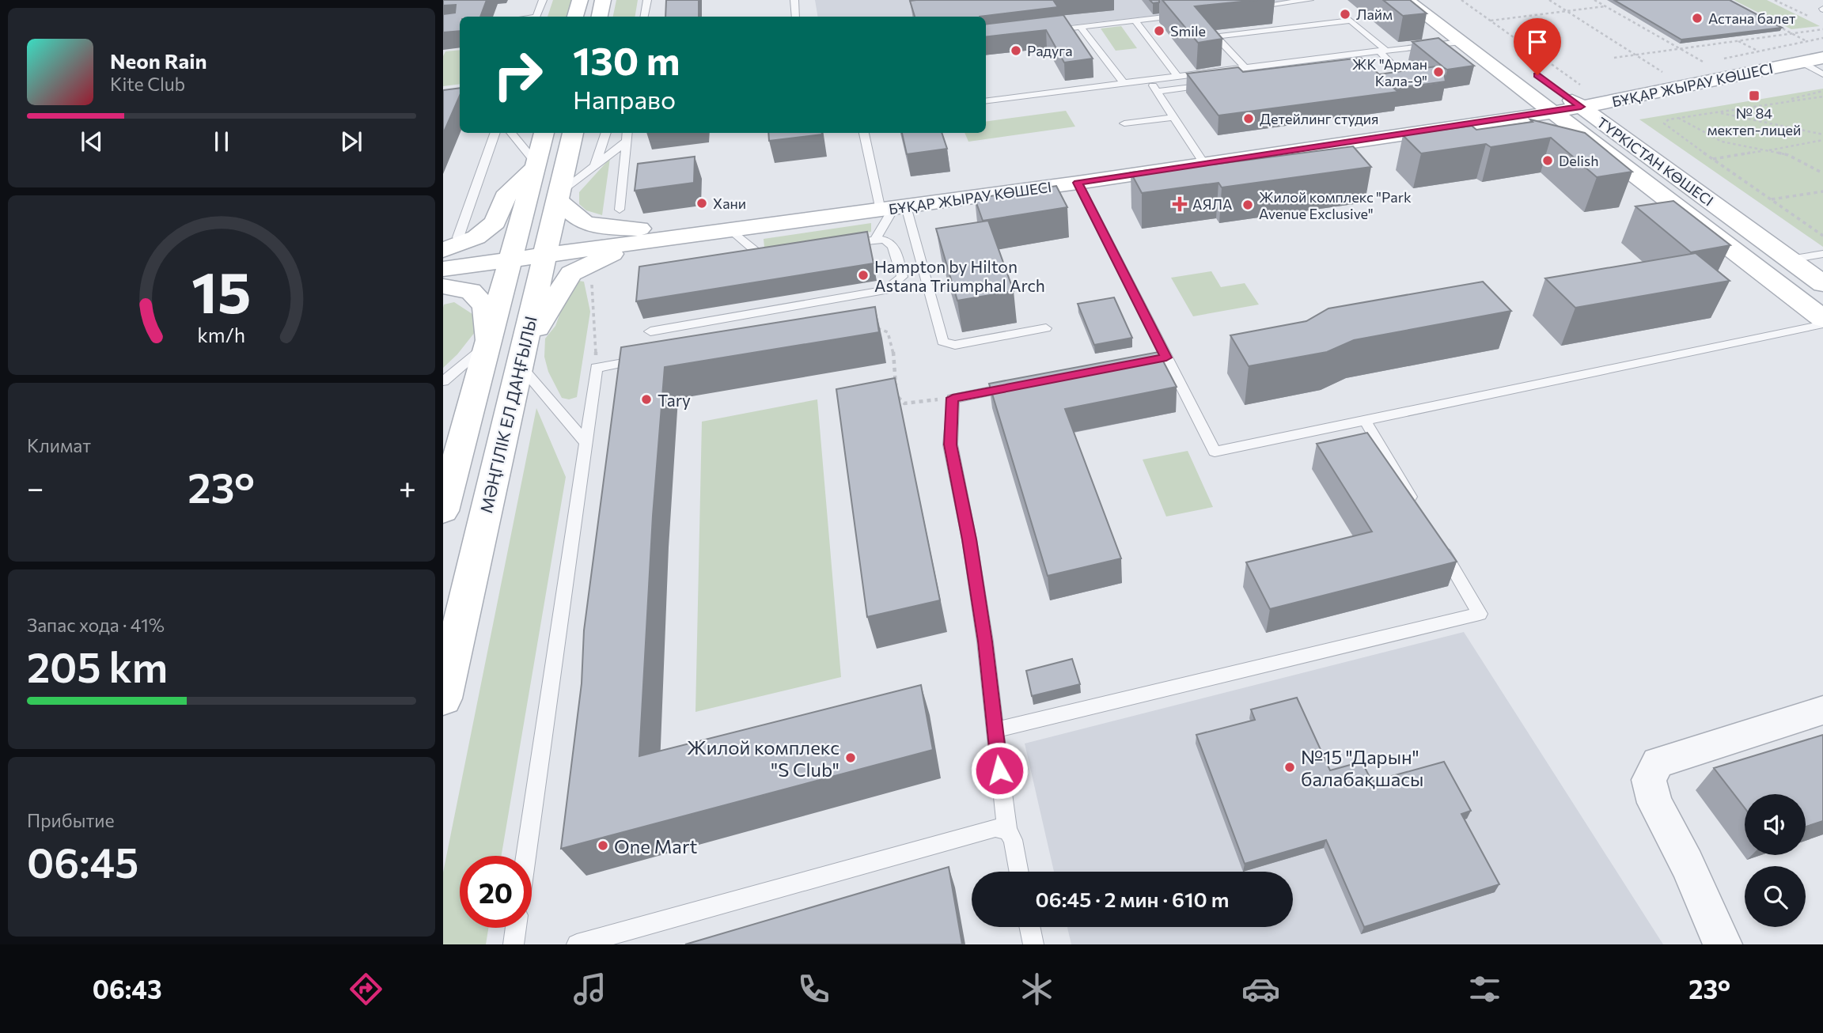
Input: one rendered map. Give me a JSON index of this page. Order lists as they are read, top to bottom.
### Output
{
  "streets": {
    "main road": ["БҰҚАР ЖЫРАУ КӨШЕСІ", "ТҮРКІСТАН КӨШЕСІ", "МӘҢГІЛІК ЕЛ ДАҢҒЫЛЫ"]
  },
  "crossings": [
    ["БҰҚАР ЖЫРАУ КӨШЕСІ", "ТҮРКІСТАН КӨШЕСІ"],
    ["БҰҚАР ЖЫРАУ КӨШЕСІ", "МӘҢГІЛІК ЕЛ ДАҢҒЫЛЫ"]
  ],
  "places": {
    "other": [
      "Лайм",
      "Астана балет",
      "Smile",
      "Радуга",
      "ЖК \"Арман Кала-9\"",
      "Детейлинг студия",
      "Delish",
      "Хани",
      "Жилой комплекс \"Park Avenue Exclusive\"",
      "Hampton by Hilton Astana Triumphal Arch",
      "Tary",
      "Жилой комплекс \"S Club\"",
      "№15 \"Дарын\" балабақшасы",
      "One Mart"
    ],
    "transit": ["№ 84 мектеп-лицей"],
    "health": ["АЯЛА"]
  },
  "page": {
    "turn": ["130 m", "Направо"],
    "song": ["Neon Rain", "Kite Club"],
    "tile": [
      "Климат",
      ["Запас хода · 41%", "205 km"],
      ["Прибытие", "06:45"]
    ],
    "heat": ["−", "23°", "+"],
    "limit": "20",
    "trip": "06:45 · 2 мин · 610 m",
    "tabs": ["06:43", "23°"],
    "gauge": ["15", "km/h"]
  }
}
